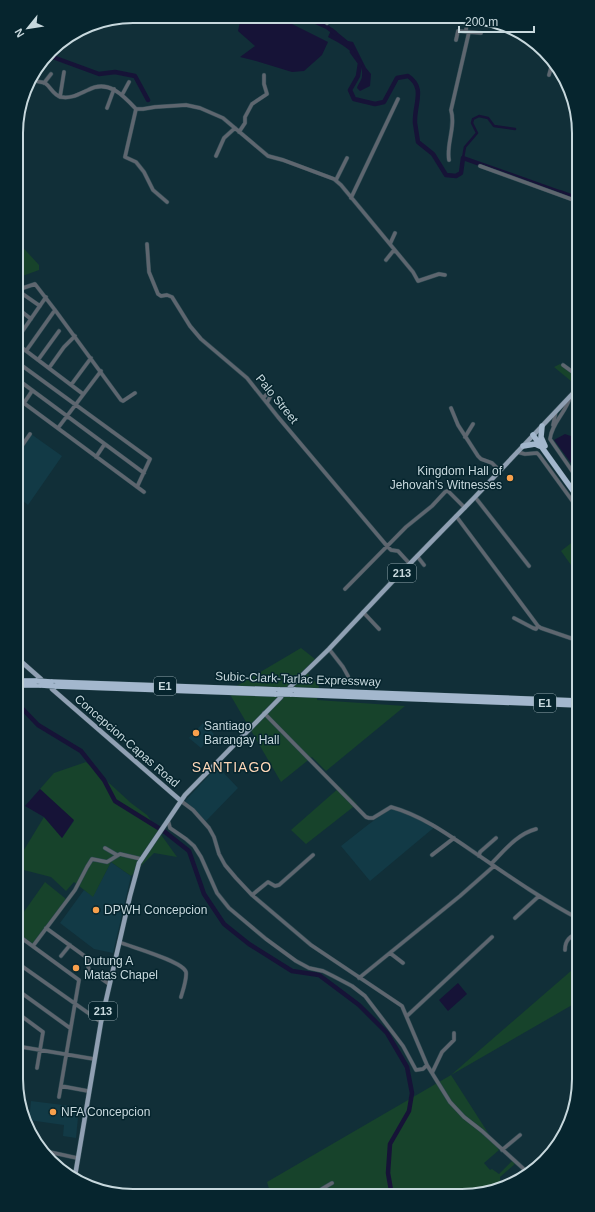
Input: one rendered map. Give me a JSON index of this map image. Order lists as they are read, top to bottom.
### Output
{
  "streets": {
    "highway": ["Subic-Clark-Tarlac Expressway", "E1"],
    "main road": ["213", "Concepcion-Capas Road"],
    "street": ["Palo Street"]
  },
  "crossings": [
    ["Palo Street", "213"],
    ["213", "Subic-Clark-Tarlac Expressway"],
    ["213", "Concepcion-Capas Road"],
    ["Subic-Clark-Tarlac Expressway", "Concepcion-Capas Road"]
  ],
  "districts": ["SANTIAGO"],
  "places": [
    "Kingdom Hall of Jehovah's Witnesses",
    "Santiago Barangay Hall",
    "DPWH Concepcion",
    "Dutung A Matas Chapel",
    "NFA Concepcion"
  ],
  "scale_bar": "200 m",
  "north": "bottom left"
}
